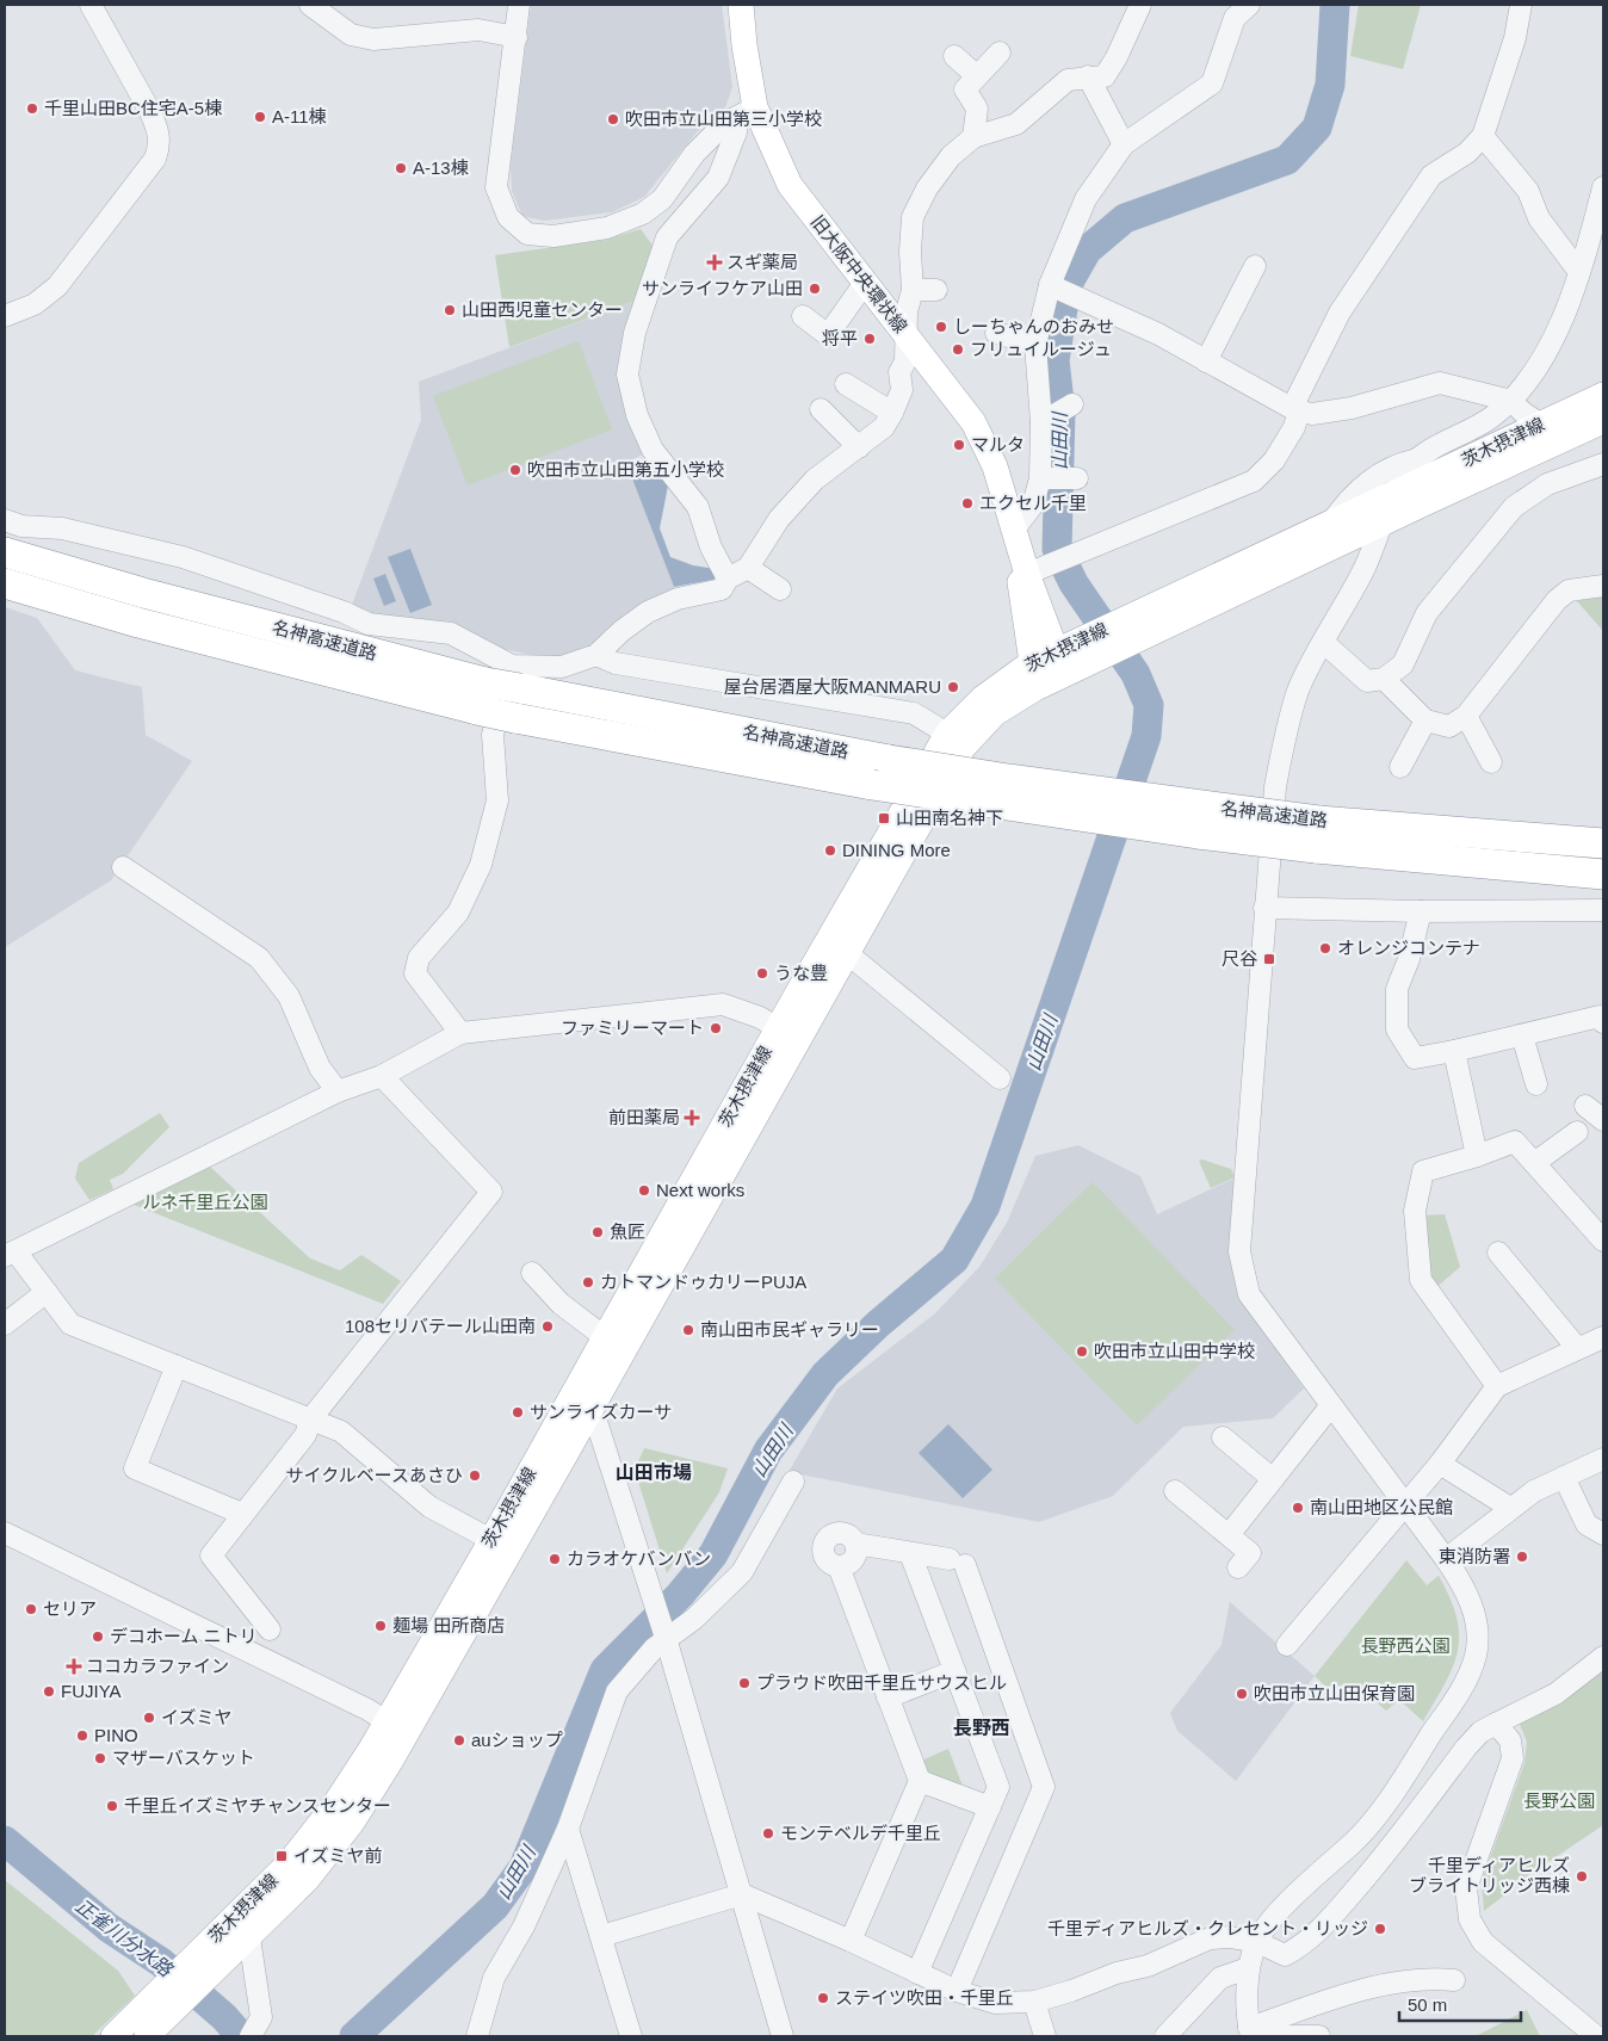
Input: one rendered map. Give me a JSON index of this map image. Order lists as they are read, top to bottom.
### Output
{
  "streets": {
    "highway": ["名神高速道路"],
    "main road": ["旧大阪中央環状線", "茨木摂津線"]
  },
  "crossings": [
    ["旧大阪中央環状線", "茨木摂津線"]
  ],
  "districts": ["山田市場", "長野西"],
  "water": ["山田川", "正雀川分水路"],
  "parks": ["ルネ千里丘公園", "長野西公園", "長野公園"],
  "places": {
    "other": [
      "千里山田BC住宅A-5棟",
      "A-11棟",
      "吹田市立山田第三小学校",
      "A-13棟",
      "サンライフケア山田",
      "山田西児童センター",
      "しーちゃんのおみせ",
      "将平",
      "フリュイルージュ",
      "マルタ",
      "吹田市立山田第五小学校",
      "エクセル千里",
      "屋台居酒屋大阪MANMARU",
      "DINING More",
      "オレンジコンテナ",
      "うな豊",
      "ファミリーマート",
      "Next works",
      "魚匠",
      "カトマンドゥカリーPUJA",
      "108セリバテール山田南",
      "南山田市民ギャラリー",
      "吹田市立山田中学校",
      "サンライズカーサ",
      "サイクルベースあさひ",
      "南山田地区公民館",
      "東消防署",
      "カラオケバンバン",
      "セリア",
      "麺場 田所商店",
      "デコホーム ニトリ",
      "プラウド吹田千里丘サウスヒル",
      "FUJIYA",
      "吹田市立山田保育園",
      "イズミヤ",
      "PINO",
      "auショップ",
      "マザーバスケット",
      "千里丘イズミヤチャンスセンター",
      "モンテベルデ千里丘",
      "千里ディアヒルズ ブライトリッジ西棟",
      "千里ディアヒルズ・クレセント・リッジ",
      "ステイツ吹田・千里丘"
    ],
    "health": ["スギ薬局", "前田薬局", "ココカラファイン"],
    "transit": ["山田南名神下", "尺谷", "イズミヤ前"]
  },
  "scale_bar": "50 m"
}
